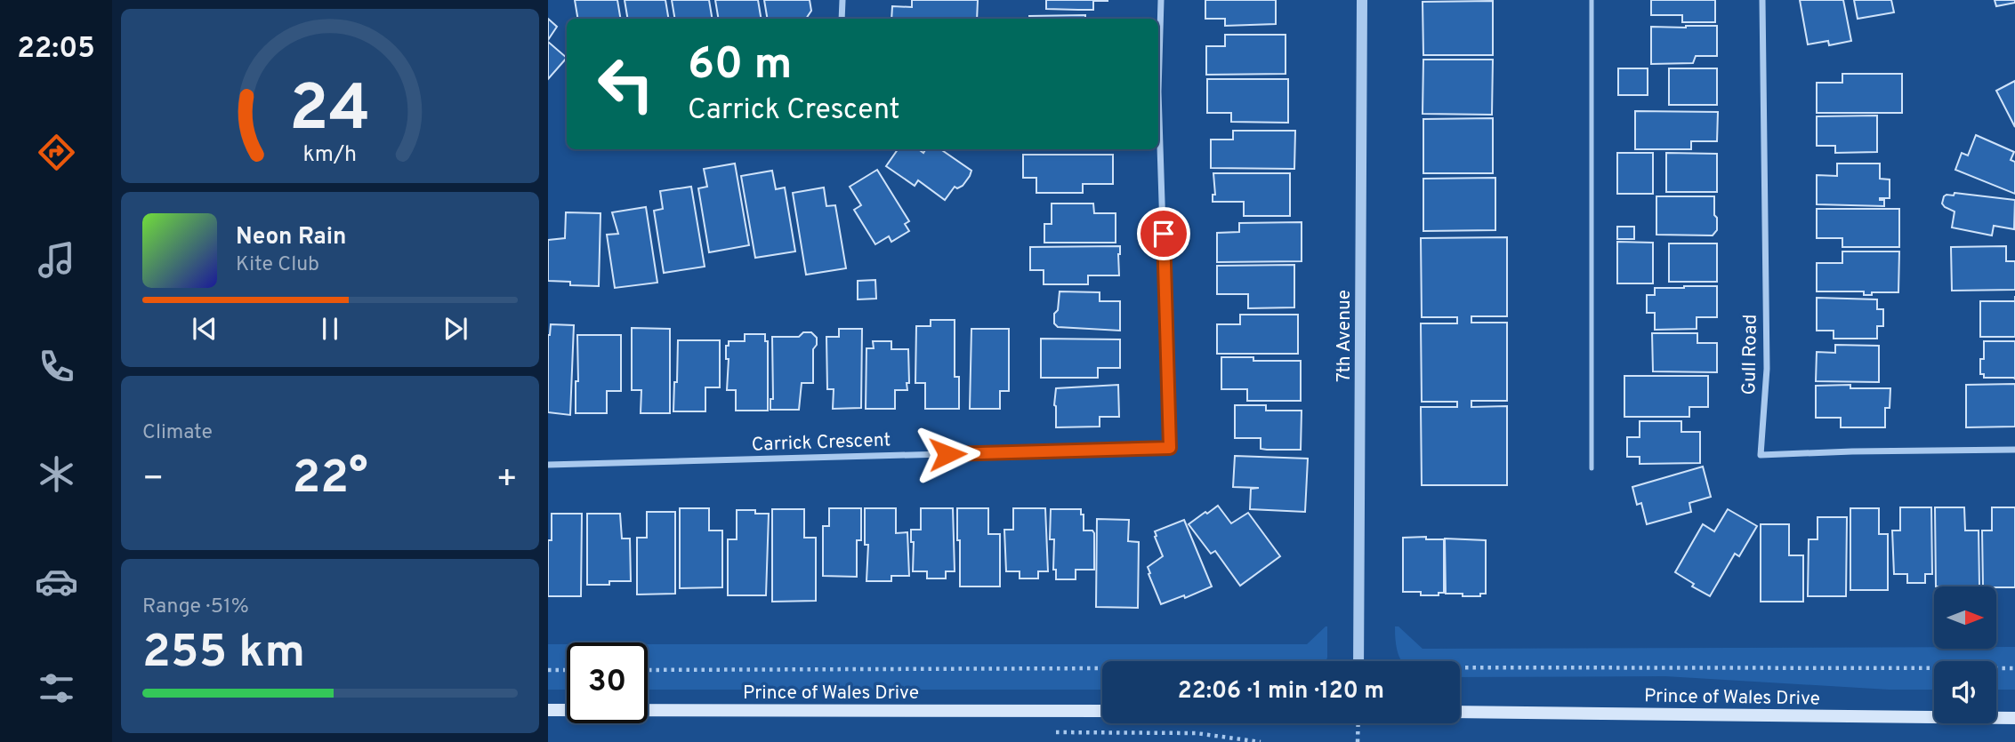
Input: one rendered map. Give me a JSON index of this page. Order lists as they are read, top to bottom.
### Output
{
  "streets": {
    "main road": ["Prince of Wales Drive"],
    "street": ["7th Avenue", "Gull Road", "Carrick Crescent"]
  },
  "north": "right",
  "page": {
    "tabs": "22:05",
    "turn": ["60 m", "Carrick Crescent"],
    "song": ["Neon Rain", "Kite Club"],
    "tile": [
      "Climate",
      ["Range · 51%", "255 km"]
    ],
    "heat": ["−", "22°", "+"],
    "limit": "30",
    "trip": "22:06 · 1 min · 120 m",
    "gauge": ["24", "km/h"]
  }
}
